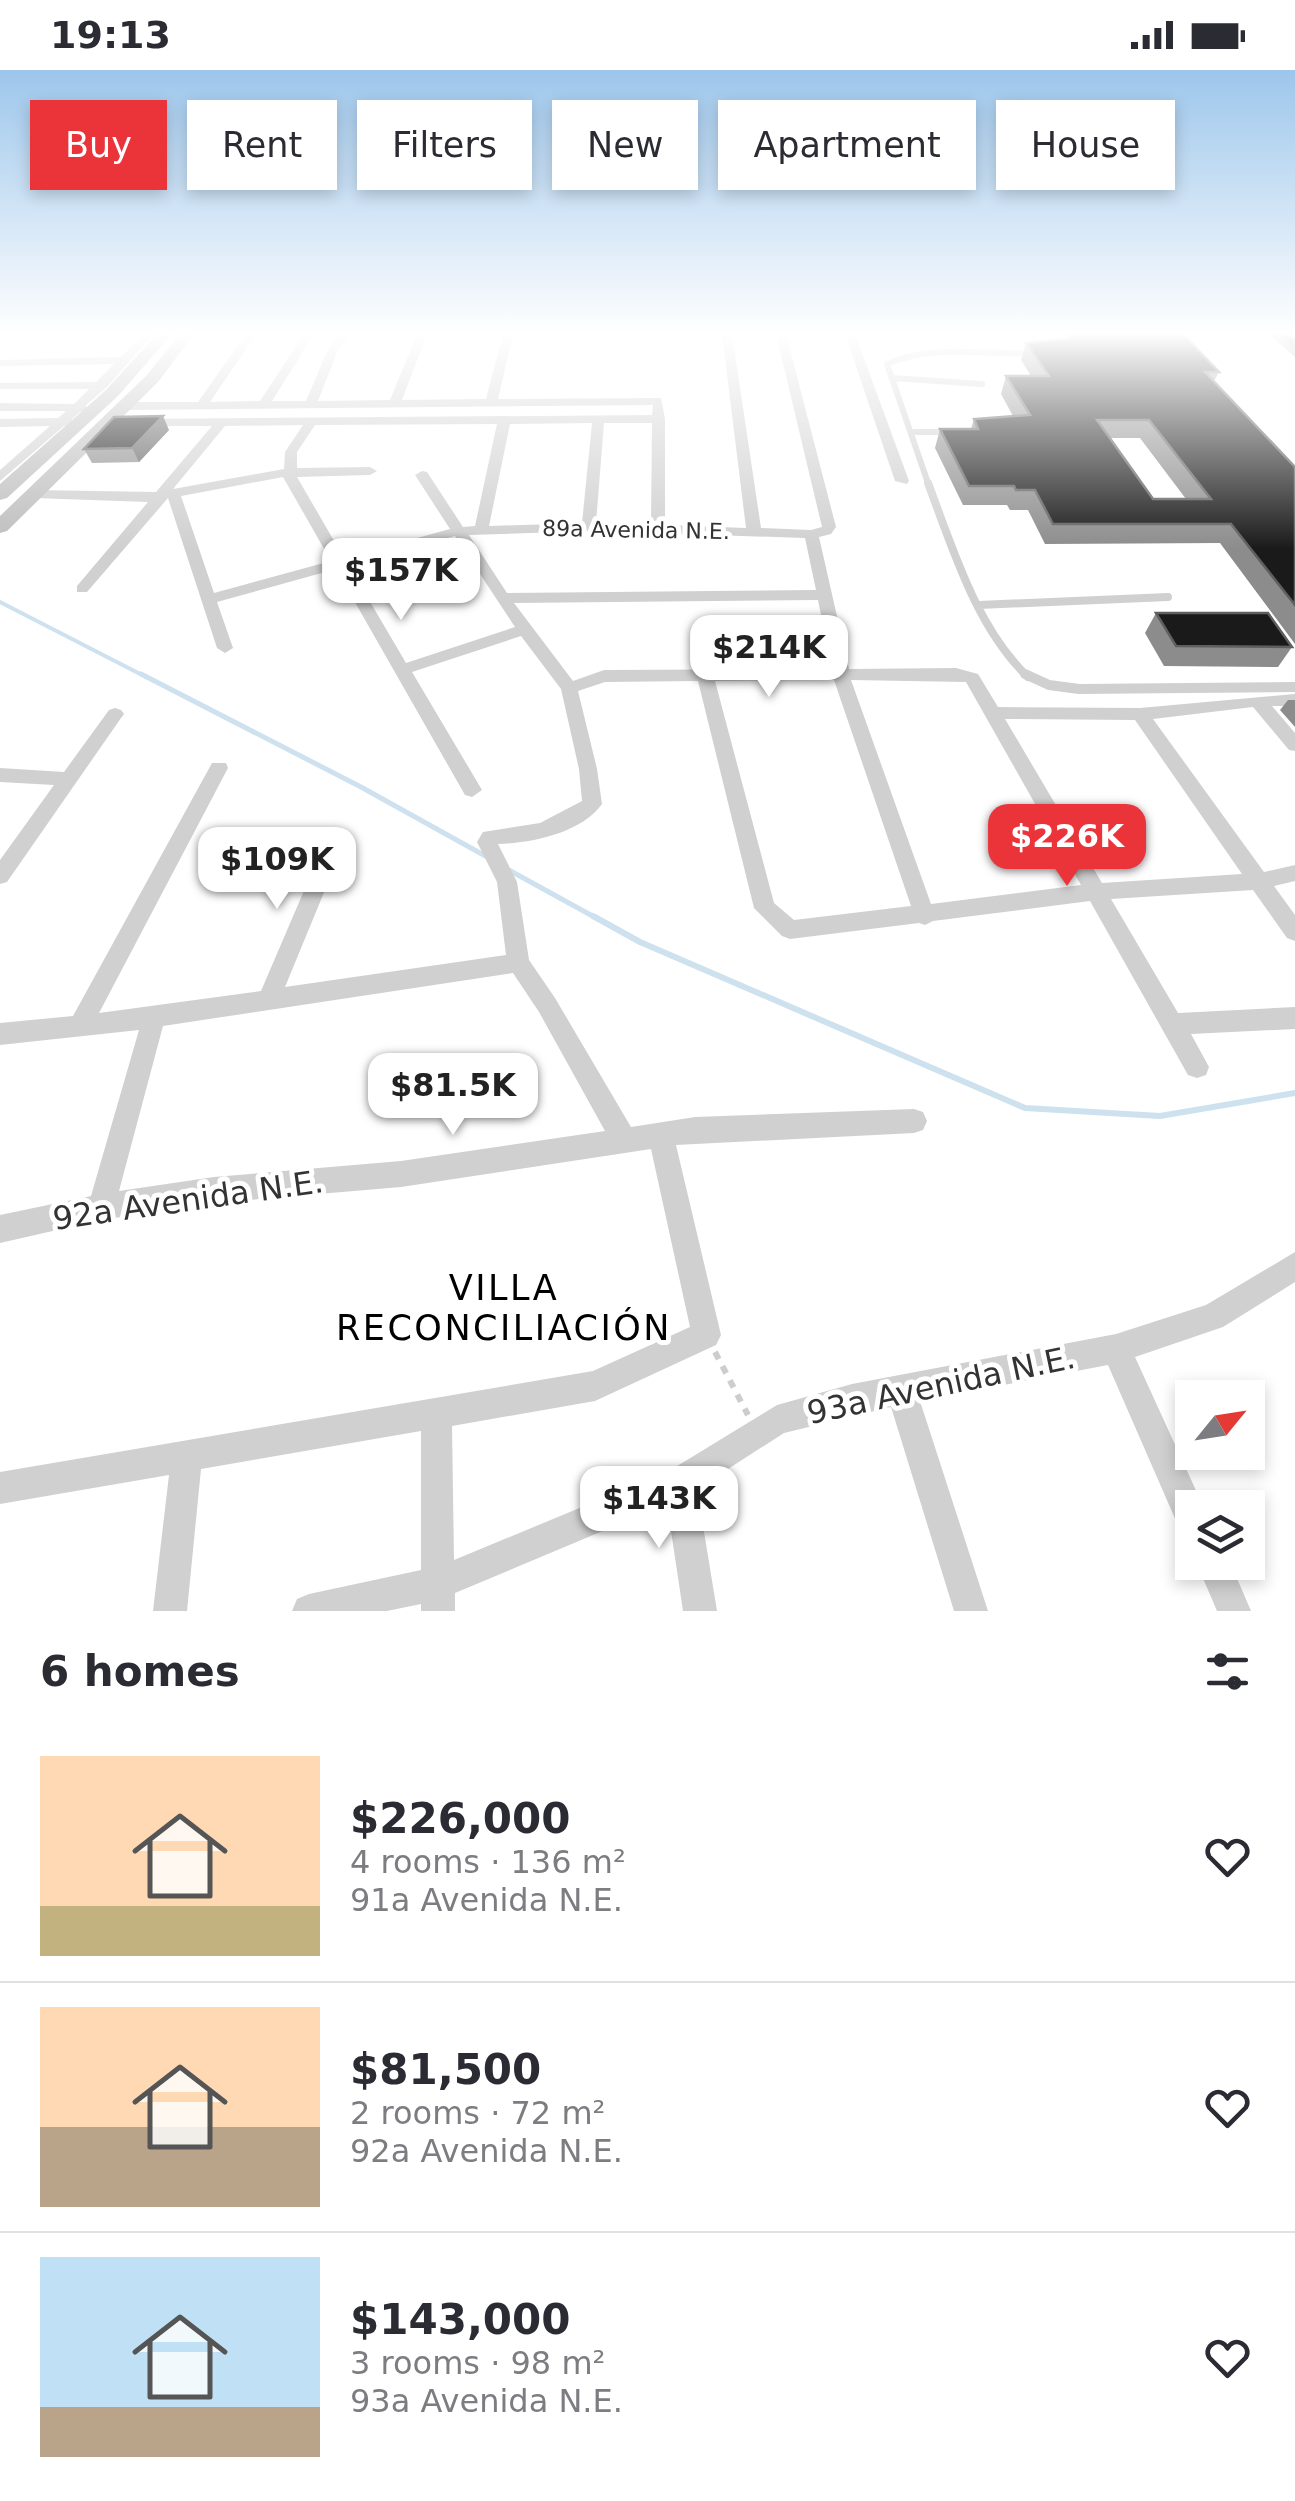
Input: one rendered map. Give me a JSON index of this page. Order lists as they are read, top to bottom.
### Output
{
  "streets": {
    "street": ["89a Avenida N.E.", "92a Avenida N.E.", "93a Avenida N.E."]
  },
  "districts": ["VILLA RECONCILIACIÓN"],
  "north": "top right",
  "page": {
    "status": "19:13",
    "chip": [
      "Buy",
      "Rent",
      "Filters",
      "New",
      "Apartment",
      "House"
    ],
    "price": [
      "$157K",
      "$214K",
      "$226K",
      "$109K",
      "$81.5K",
      "$143K"
    ],
    "heading": "6 homes",
    "list": [
      {
        "name": "$226,000",
        "note": "4 rooms · 136 m² · 91a Avenida N.E."
      },
      {
        "name": "$81,500",
        "note": "2 rooms · 72 m² · 92a Avenida N.E."
      },
      {
        "name": "$143,000",
        "note": "3 rooms · 98 m² · 93a Avenida N.E."
      }
    ]
  }
}
